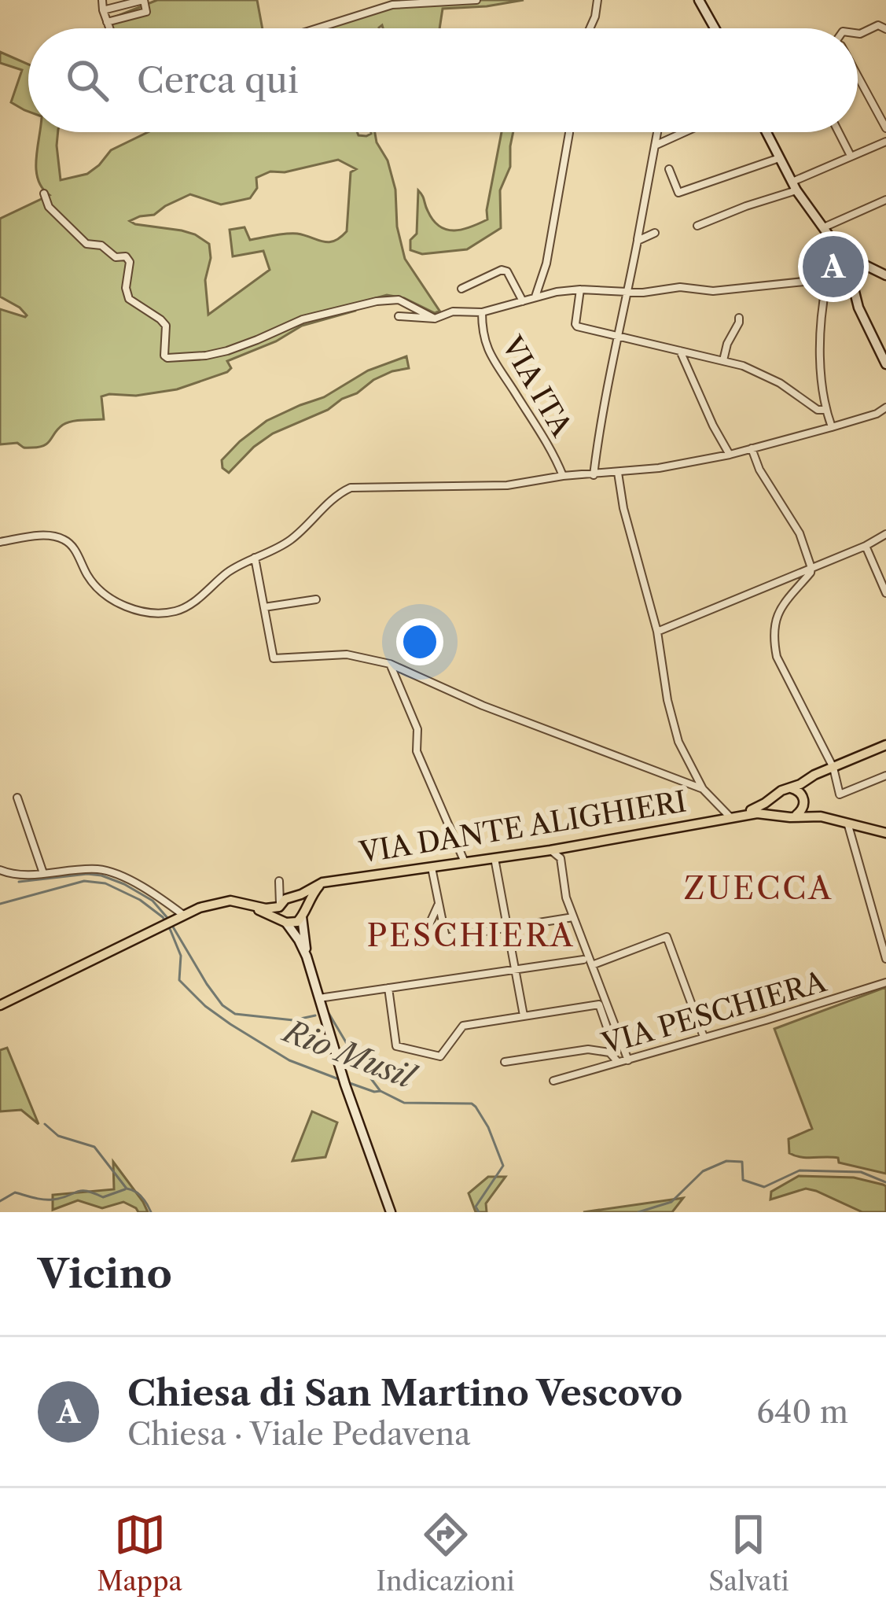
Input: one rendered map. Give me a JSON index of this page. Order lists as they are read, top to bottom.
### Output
{
  "streets": {
    "main road": ["VIA DANTE ALIGHIERI"],
    "street": ["VIA ITA", "VIA PESCHIERA"]
  },
  "districts": ["ZUECCA", "PESCHIERA"],
  "water": ["Rio Musil"],
  "page": {
    "search": "Cerca qui",
    "pins": "A",
    "heading": "Vicino",
    "list": [
      {
        "mark": "A",
        "name": "Chiesa di San Martino Vescovo",
        "note": "Chiesa · Viale Pedavena",
        "value": "640 m"
      }
    ],
    "nav": ["Mappa", "Indicazioni", "Salvati"]
  }
}
